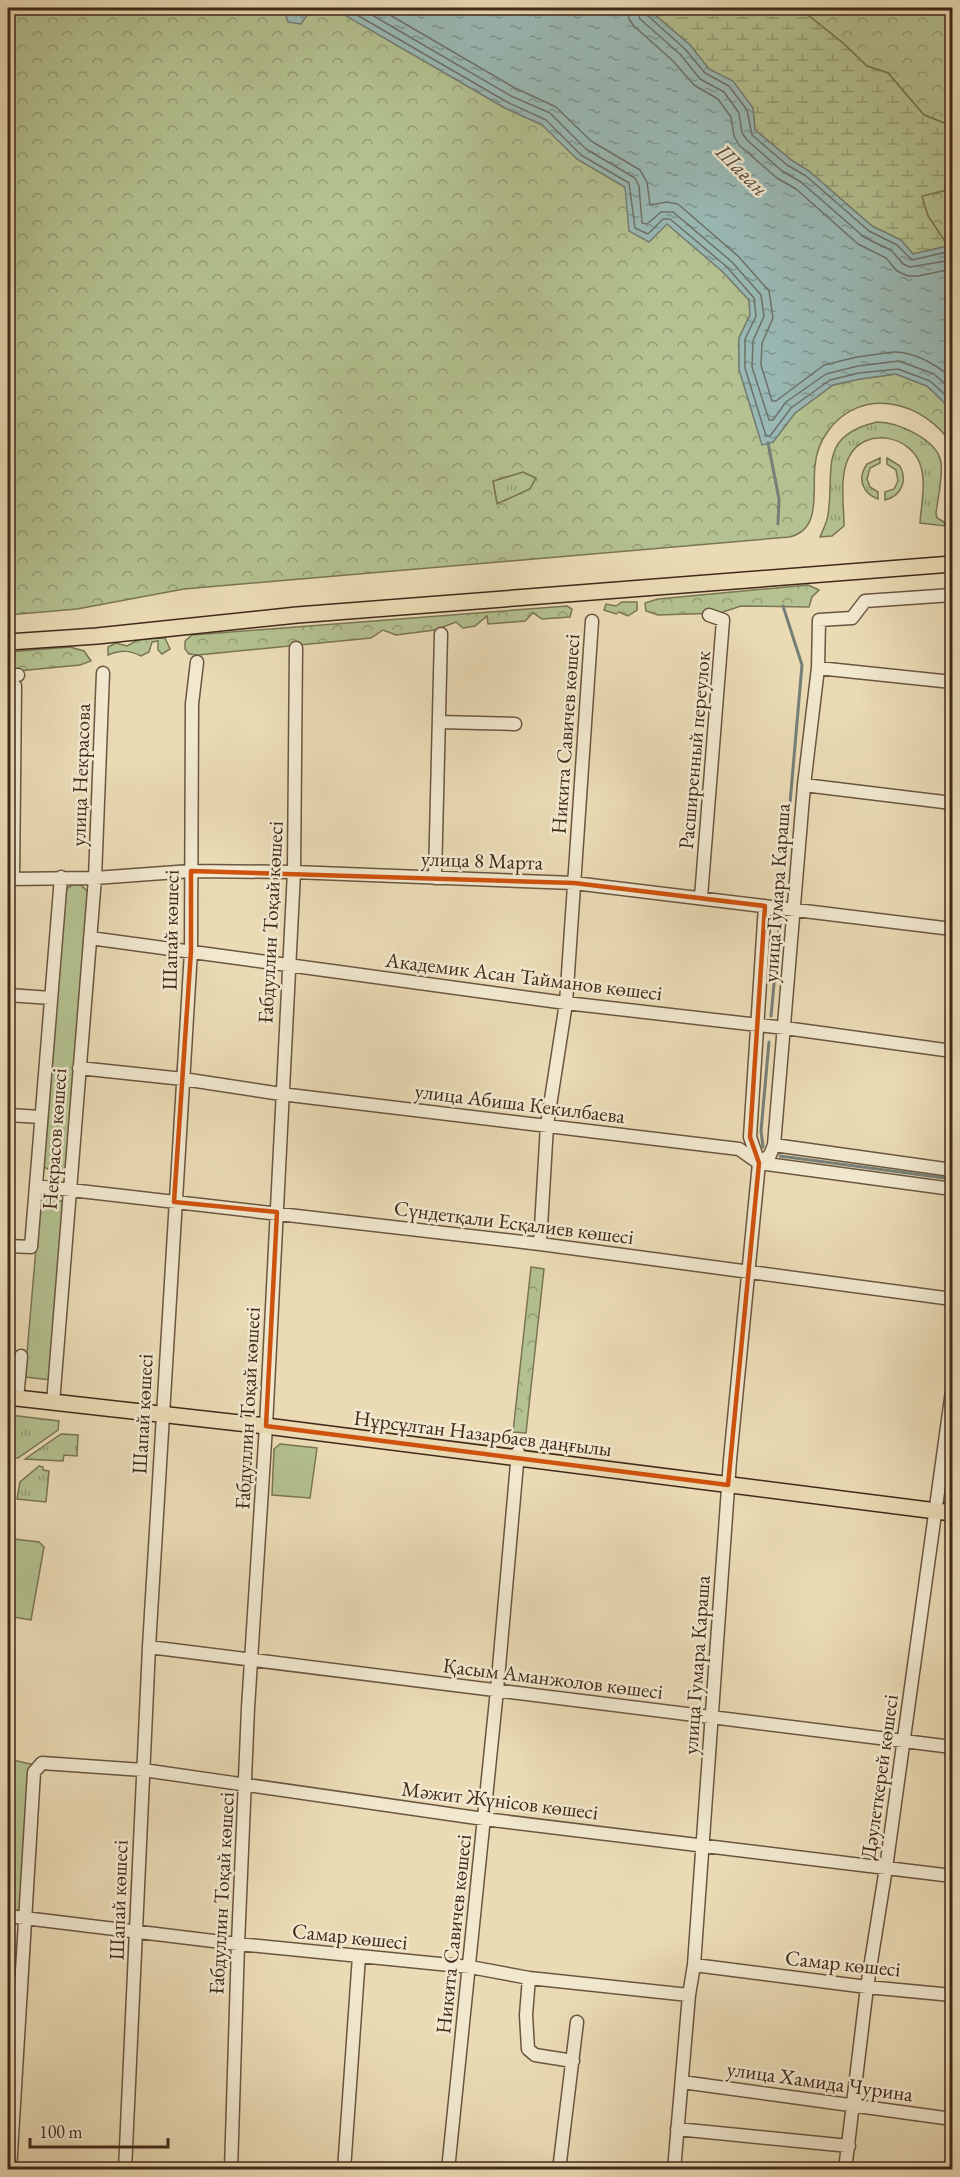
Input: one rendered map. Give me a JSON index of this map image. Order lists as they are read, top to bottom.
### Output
{
  "streets": {
    "main road": ["Нұрсұлтан Назарбаев даңғылы"],
    "street": [
      "Никита Савичев көшесі",
      "Расширенный переулок",
      "улица Некрасова",
      "улица 8 Марта",
      "улица Гумара Караша",
      "Ғабдуллин Тоқай көшесі",
      "Шапай көшесі",
      "Академик Асан Тайманов көшесі",
      "улица Абиша Кекилбаева",
      "Некрасов көшесі",
      "Сүндетқали Есқалиев көшесі",
      "Қасым Аманжолов көшесі",
      "Дәулеткерей көшесі",
      "Мәжит Жүнісов көшесі",
      "Самар көшесі",
      "улица Хамида Чурина"
    ]
  },
  "crossings": [
    ["Никита Савичев көшесі", "улица 8 Марта"],
    ["Никита Савичев көшесі", "Академик Асан Тайманов көшесі"],
    ["Никита Савичев көшесі", "улица Абиша Кекилбаева"],
    ["Никита Савичев көшесі", "Сүндетқали Есқалиев көшесі"],
    ["Никита Савичев көшесі", "Нұрсұлтан Назарбаев даңғылы"],
    ["Никита Савичев көшесі", "Қасым Аманжолов көшесі"],
    ["Никита Савичев көшесі", "Мәжит Жүнісов көшесі"],
    ["Никита Савичев көшесі", "Самар көшесі"],
    ["Расширенный переулок", "улица 8 Марта"],
    ["улица Некрасова", "улица 8 Марта"],
    ["улица Некрасова", "Некрасов көшесі"],
    ["улица 8 Марта", "улица Гумара Караша"],
    ["улица 8 Марта", "Ғабдуллин Тоқай көшесі"],
    ["улица 8 Марта", "Шапай көшесі"],
    ["улица 8 Марта", "Некрасов көшесі"],
    ["улица Гумара Караша", "Академик Асан Тайманов көшесі"],
    ["улица Гумара Караша", "улица Абиша Кекилбаева"],
    ["улица Гумара Караша", "Сүндетқали Есқалиев көшесі"],
    ["улица Гумара Караша", "Нұрсұлтан Назарбаев даңғылы"],
    ["улица Гумара Караша", "Қасым Аманжолов көшесі"],
    ["улица Гумара Караша", "Мәжит Жүнісов көшесі"],
    ["улица Гумара Караша", "Самар көшесі"],
    ["улица Гумара Караша", "улица Хамида Чурина"],
    ["Ғабдуллин Тоқай көшесі", "Академик Асан Тайманов көшесі"],
    ["Ғабдуллин Тоқай көшесі", "улица Абиша Кекилбаева"],
    ["Ғабдуллин Тоқай көшесі", "Сүндетқали Есқалиев көшесі"],
    ["Ғабдуллин Тоқай көшесі", "Нұрсұлтан Назарбаев даңғылы"],
    ["Ғабдуллин Тоқай көшесі", "Қасым Аманжолов көшесі"],
    ["Ғабдуллин Тоқай көшесі", "Мәжит Жүнісов көшесі"],
    ["Ғабдуллин Тоқай көшесі", "Самар көшесі"],
    ["Шапай көшесі", "Академик Асан Тайманов көшесі"],
    ["Шапай көшесі", "улица Абиша Кекилбаева"],
    ["Шапай көшесі", "Сүндетқали Есқалиев көшесі"],
    ["Шапай көшесі", "Нұрсұлтан Назарбаев даңғылы"],
    ["Шапай көшесі", "Қасым Аманжолов көшесі"],
    ["Шапай көшесі", "Мәжит Жүнісов көшесі"],
    ["Шапай көшесі", "Самар көшесі"],
    ["Академик Асан Тайманов көшесі", "Некрасов көшесі"],
    ["улица Абиша Кекилбаева", "Некрасов көшесі"],
    ["Некрасов көшесі", "Сүндетқали Есқалиев көшесі"],
    ["Некрасов көшесі", "Нұрсұлтан Назарбаев даңғылы"],
    ["Нұрсұлтан Назарбаев даңғылы", "Дәулеткерей көшесі"],
    ["Қасым Аманжолов көшесі", "Дәулеткерей көшесі"],
    ["Дәулеткерей көшесі", "Мәжит Жүнісов көшесі"],
    ["Дәулеткерей көшесі", "Самар көшесі"],
    ["Дәулеткерей көшесі", "улица Хамида Чурина"],
    ["Мәжит Жүнісов көшесі", "Самар көшесі"]
  ],
  "water": ["Шаған"],
  "scale_bar": "100 m"
}
